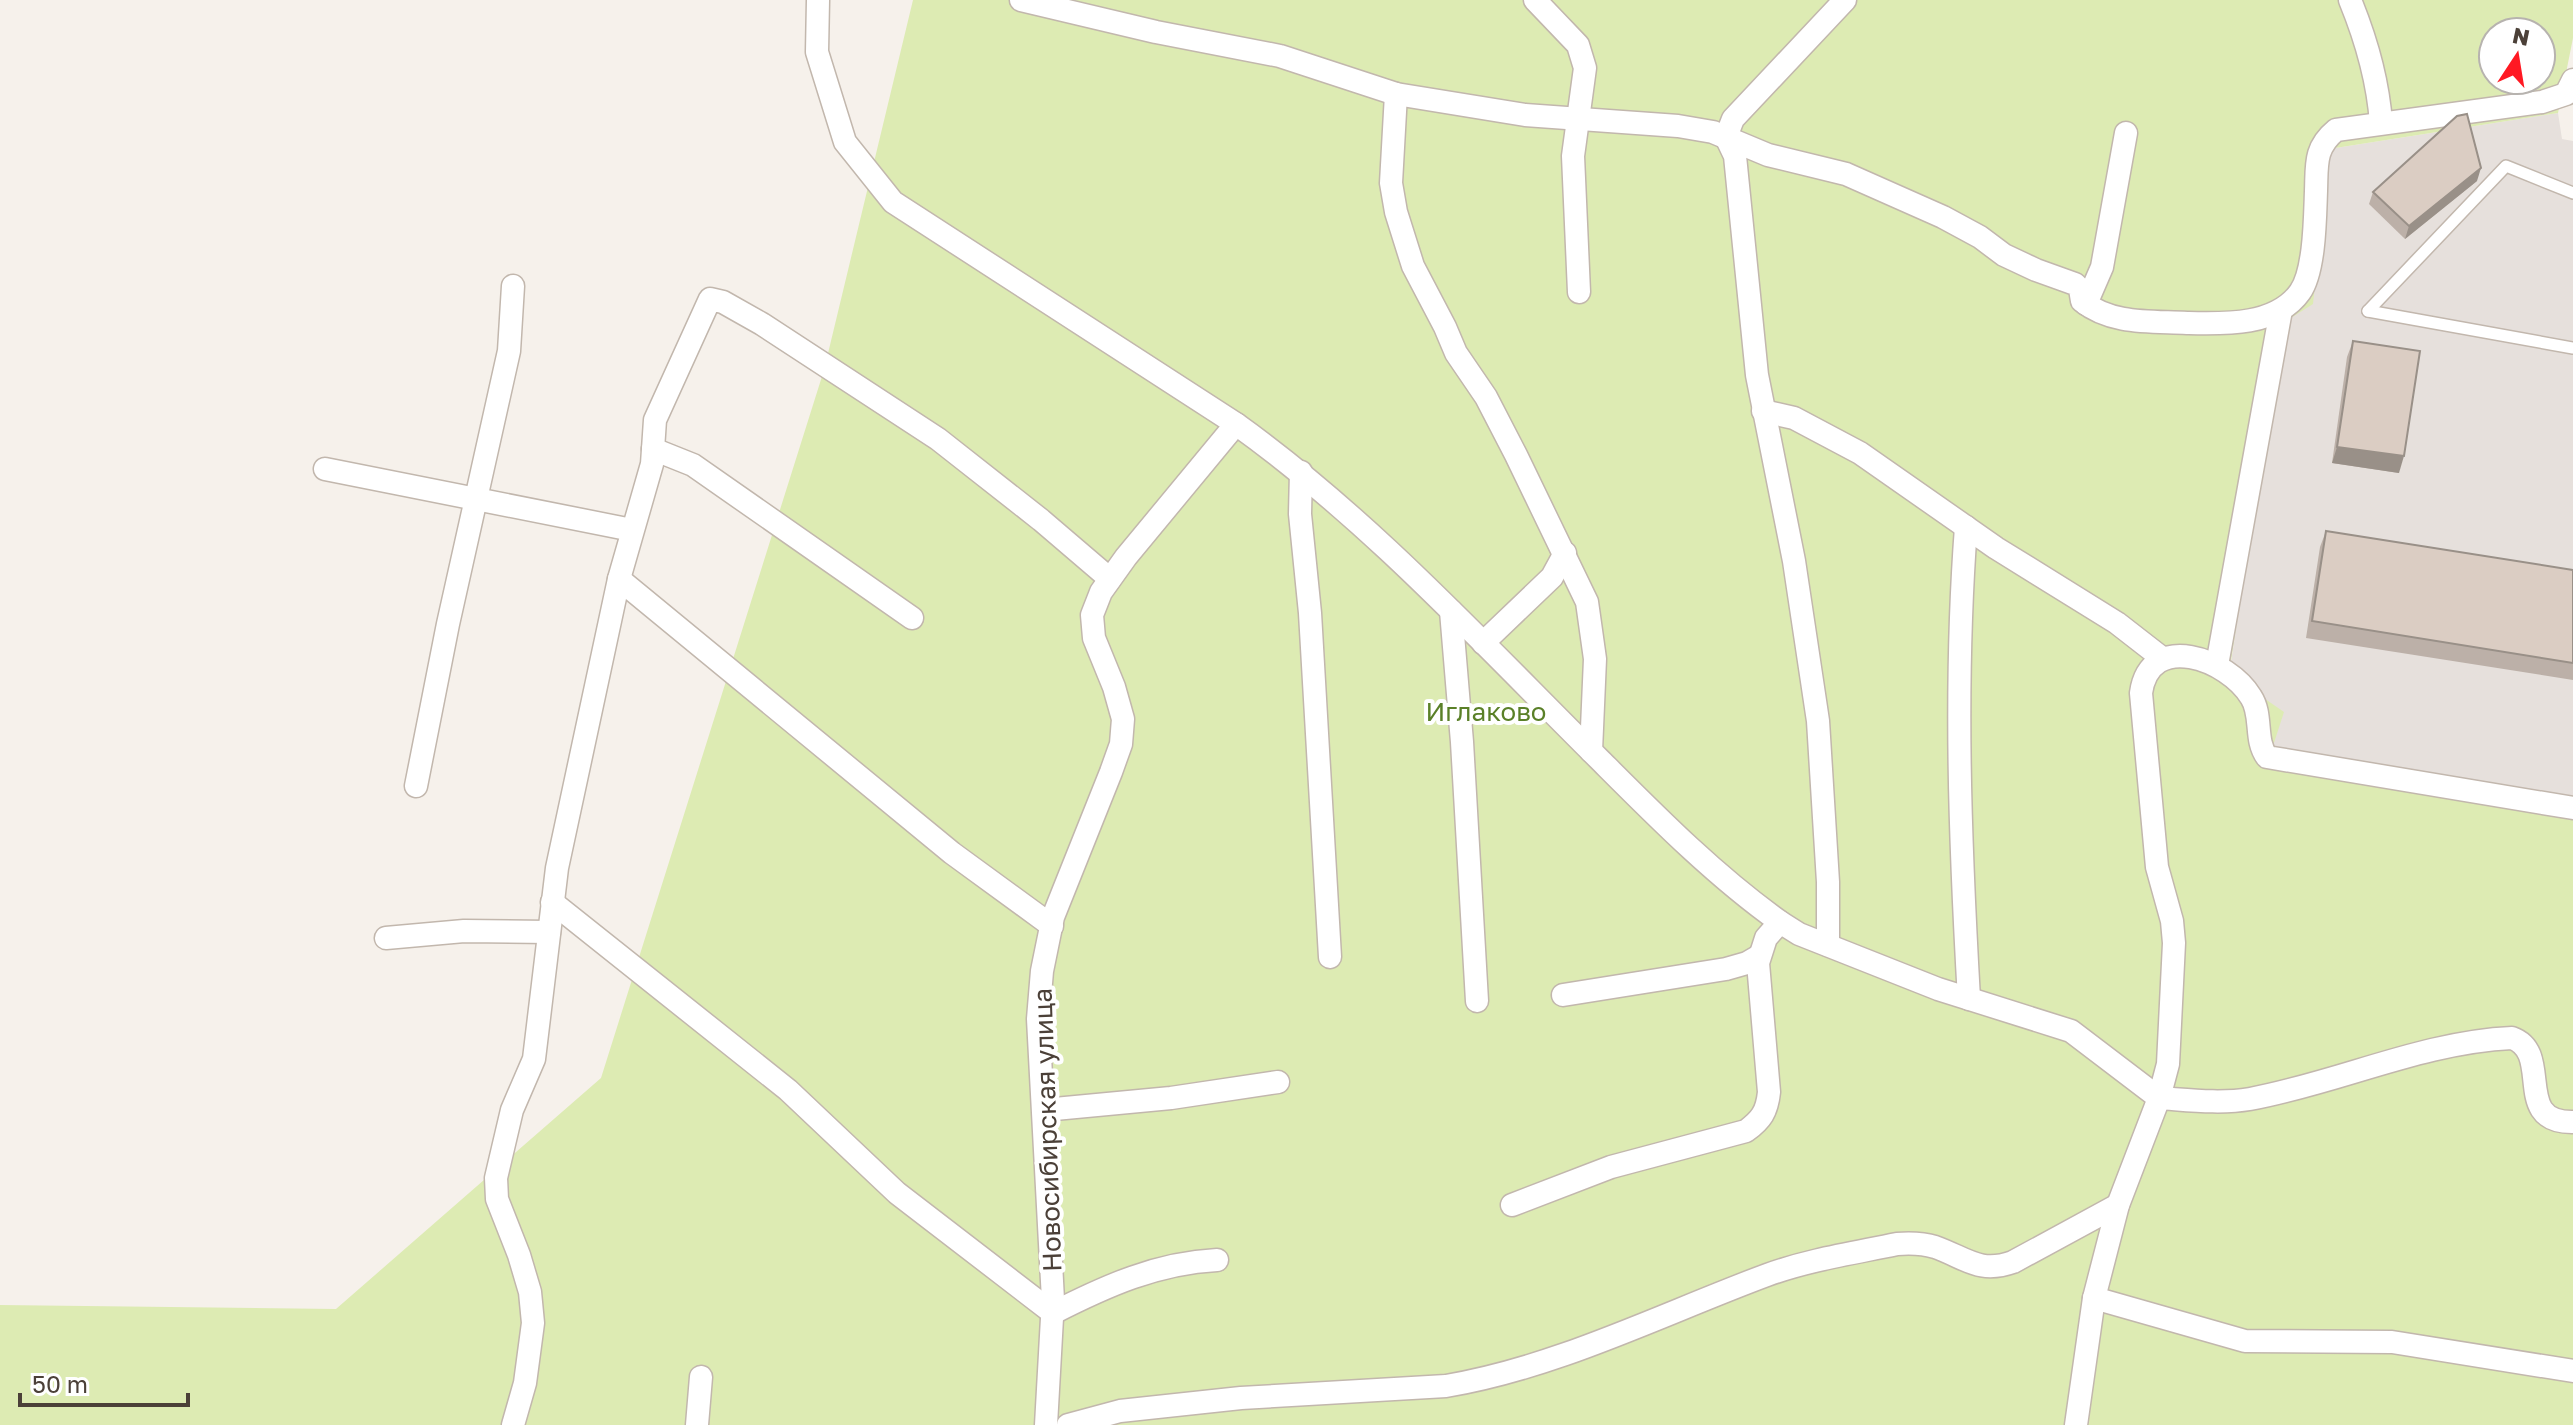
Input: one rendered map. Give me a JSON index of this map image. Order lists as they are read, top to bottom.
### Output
{
  "streets": {
    "street": ["Новосибирская улица"]
  },
  "parks": ["Иглаково"],
  "scale_bar": "50 m",
  "north": "top"
}
